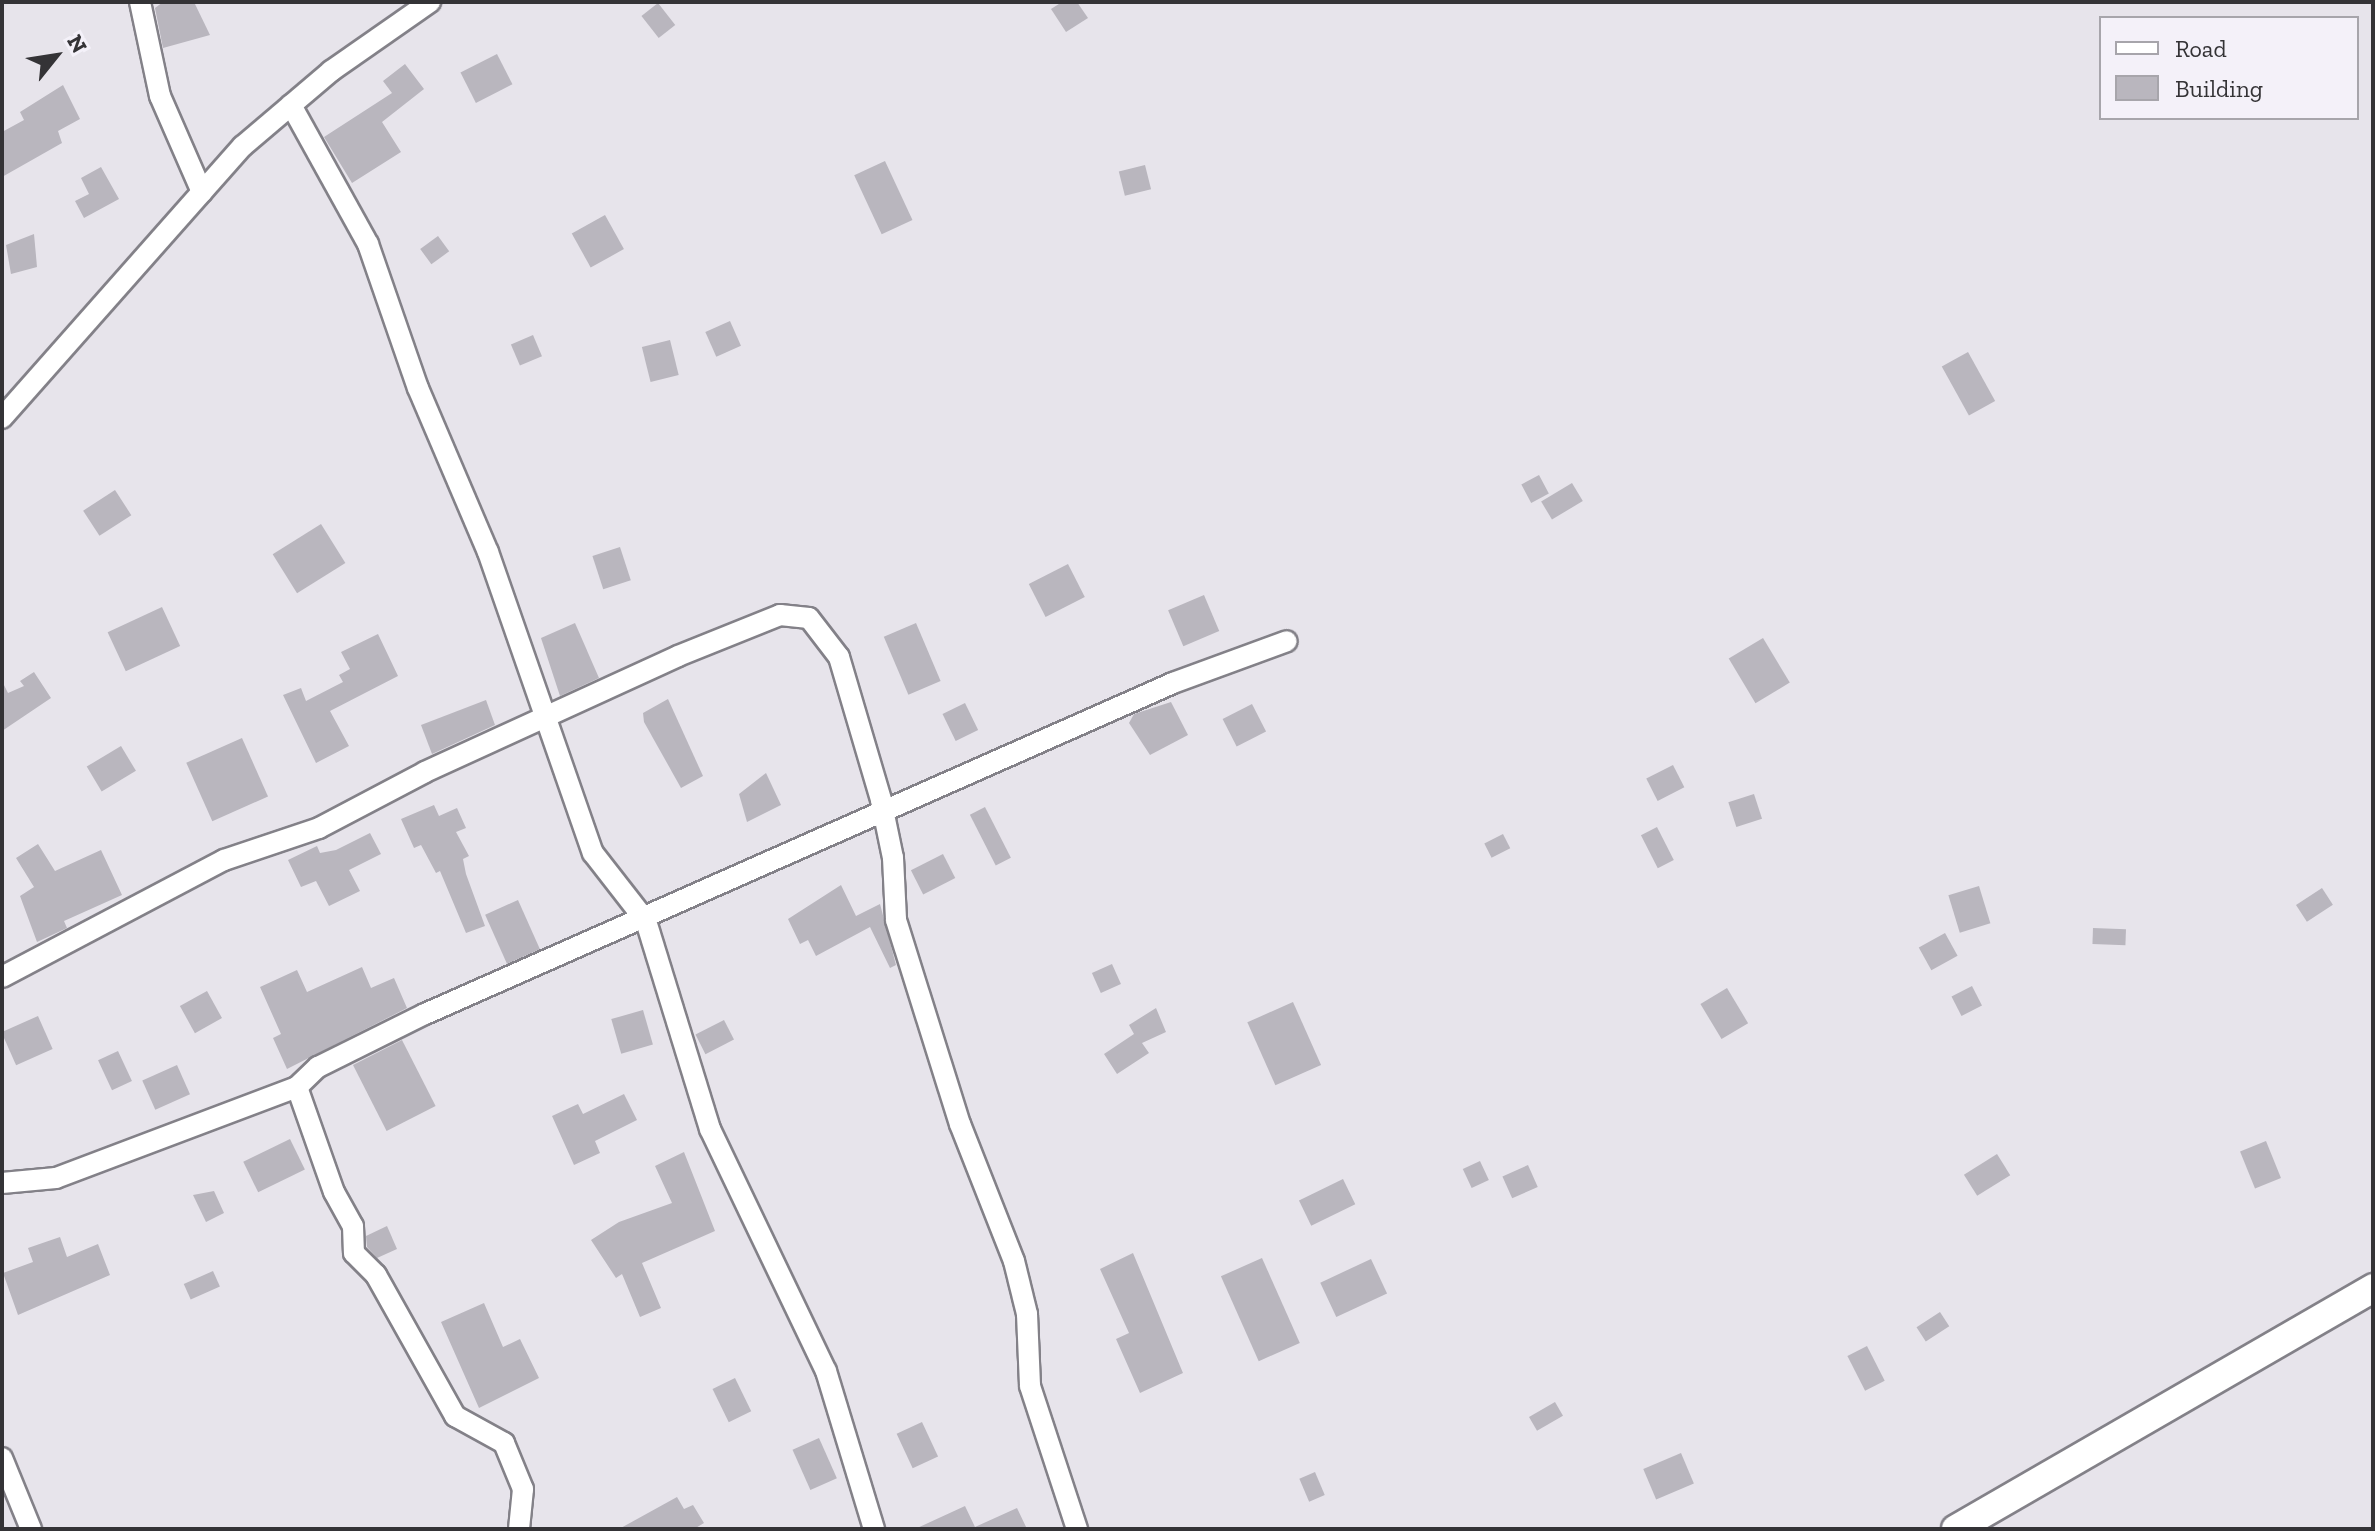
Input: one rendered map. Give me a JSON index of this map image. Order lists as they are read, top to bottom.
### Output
{
  "legend": ["Road", "Building"],
  "north": "top right"
}
